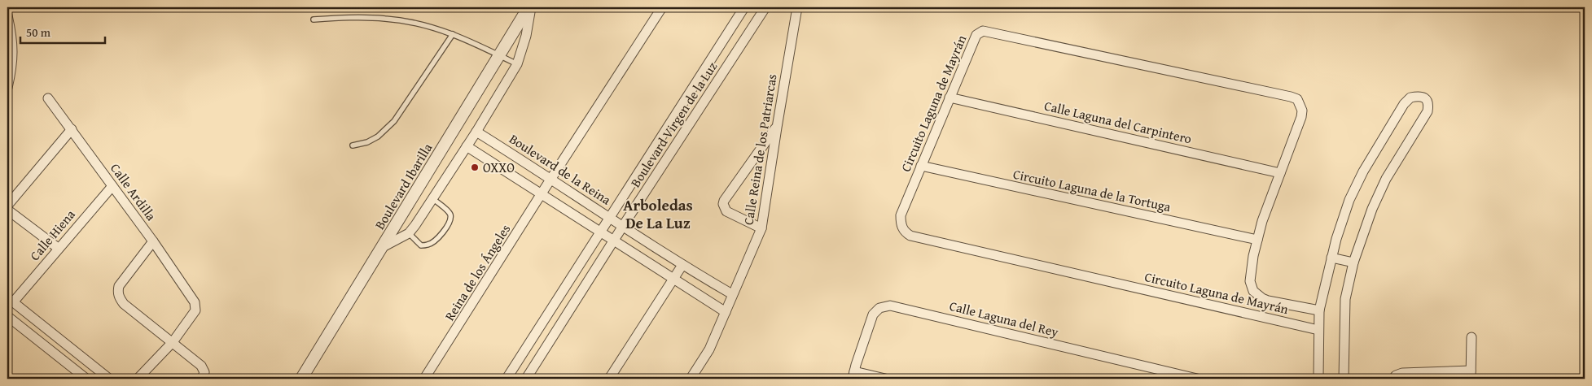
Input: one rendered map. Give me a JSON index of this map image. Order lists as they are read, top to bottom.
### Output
{
  "streets": {
    "street": [
      "Circuito Laguna de Mayrán",
      "Calle Laguna del Carpintero",
      "Boulevard Virgen de la Luz",
      "Calle Reina de los Patriarcas",
      "Boulevard de la Reina",
      "Boulevard Ibarilla",
      "Circuito Laguna de la Tortuga",
      "Calle Ardilla",
      "Calle Hiena",
      "Reina de los Ángeles",
      "Calle Laguna del Rey"
    ]
  },
  "crossings": [
    ["Circuito Laguna de Mayrán", "Calle Laguna del Carpintero"],
    ["Circuito Laguna de Mayrán", "Circuito Laguna de la Tortuga"],
    ["Boulevard Virgen de la Luz", "Boulevard de la Reina"],
    ["Calle Reina de los Patriarcas", "Boulevard de la Reina"],
    ["Boulevard de la Reina", "Reina de los Ángeles"],
    ["Calle Ardilla", "Calle Hiena"]
  ],
  "districts": ["Arboledas De La Luz"],
  "places": ["OXXO"],
  "scale_bar": "50 m"
}
